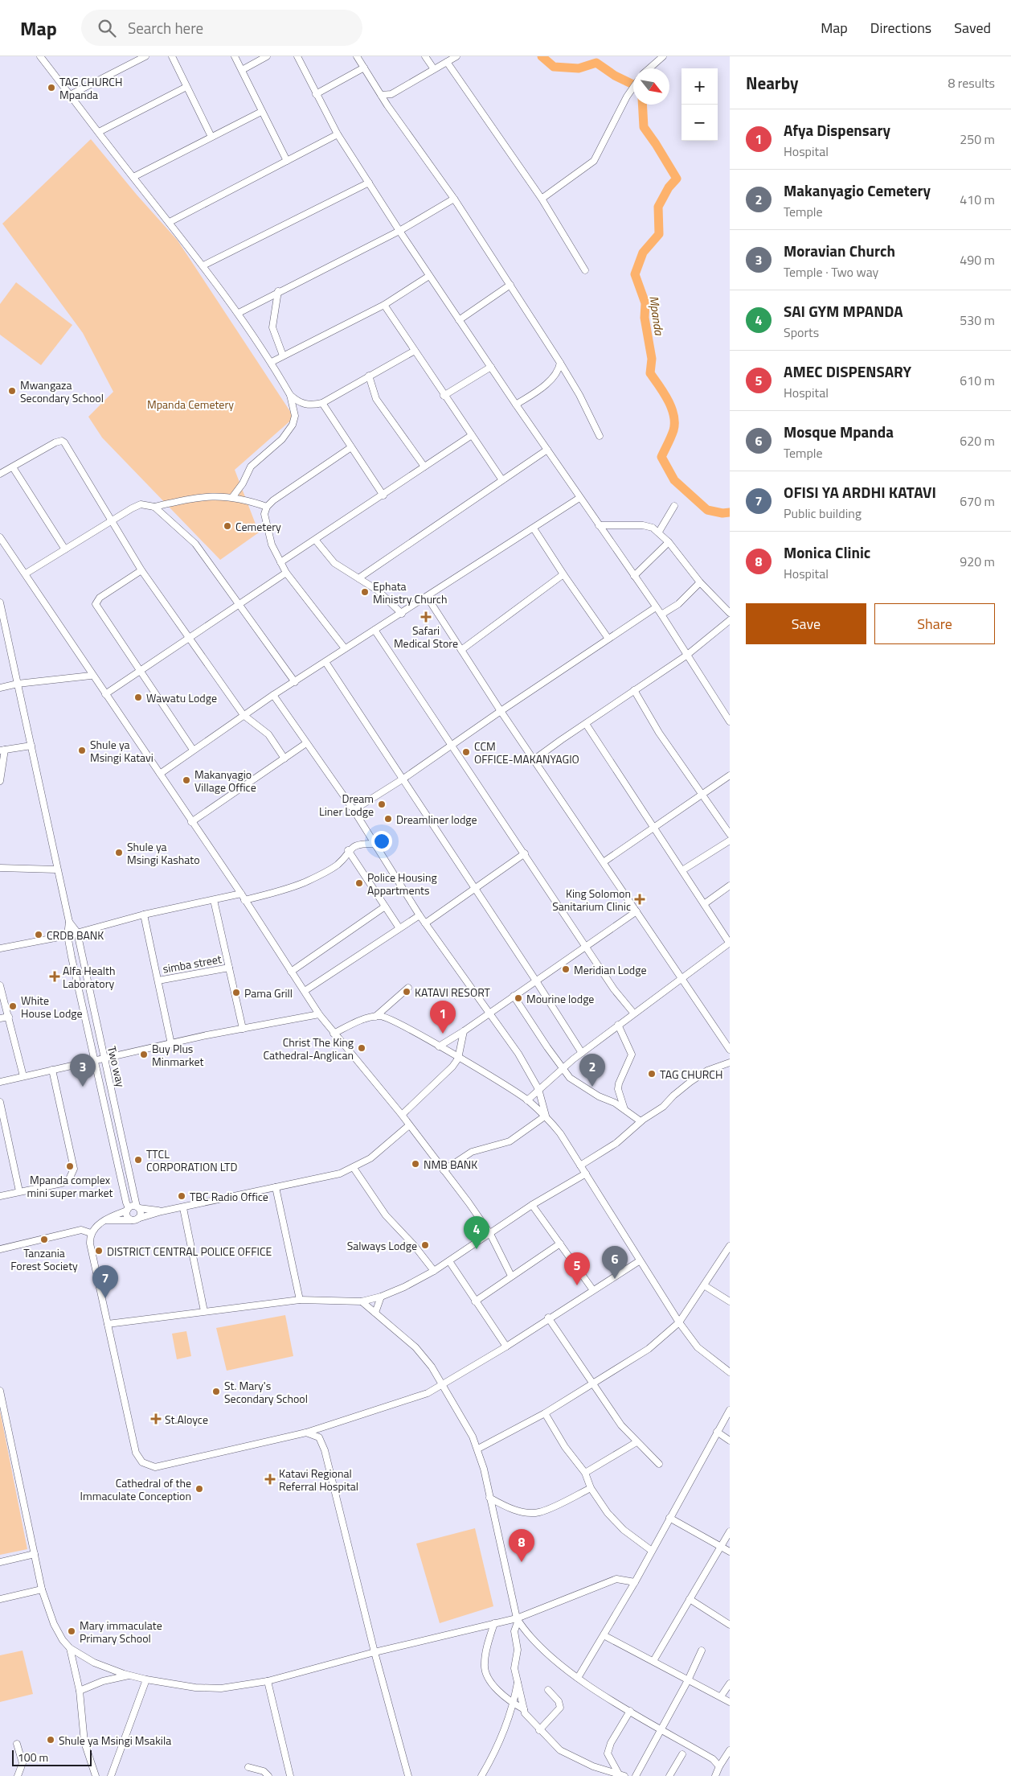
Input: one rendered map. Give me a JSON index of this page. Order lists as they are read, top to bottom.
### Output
{
  "streets": {
    "street": ["simba street", "Two way"]
  },
  "water": ["Mpanda"],
  "parks": ["Mpanda Cemetery"],
  "places": {
    "other": [
      "TAG CHURCH Mpanda",
      "Mwangaza Secondary School",
      "Cemetery",
      "Ephata Ministry Church",
      "Wawatu Lodge",
      "Shule ya Msingi Katavi",
      "CCM OFFICE-MAKANYAGIO",
      "Makanyagio Village Office",
      "Dream Liner Lodge",
      "Dreamliner lodge",
      "Shule ya Msingi Kashato",
      "Police Housing Appartments",
      "CRDB BANK",
      "Meridian Lodge",
      "KATAVI RESORT",
      "Pama Grill",
      "Mourine lodge",
      "White House Lodge",
      "Christ The King Cathedral-Anglican",
      "Buy Plus Minmarket",
      "TAG CHURCH",
      "TTCL CORPORATION LTD",
      "NMB BANK",
      "Mpanda complex mini super market",
      "TBC Radio Office",
      "Tanzania Forest Society",
      "Salways Lodge",
      "DISTRICT CENTRAL POLICE OFFICE",
      "St. Mary's Secondary School",
      "Cathedral of the Immaculate Conception",
      "Mary immaculate Primary School",
      "Shule ya Msingi Msakila"
    ],
    "health": [
      "Safari Medical Store",
      "King Solomon Sanitarium Clinic",
      "Alfa Health Laboratory",
      "St.Aloyce",
      "Katavi Regional Referral Hospital"
    ]
  },
  "scale_bar": "100 m",
  "north": "bottom right",
  "page": {
    "header": "Map",
    "search": "Search here",
    "nav": ["Map", "Directions", "Saved"],
    "heading": ["Nearby", "8 results"],
    "map_buttons": ["+", "−"],
    "list": [
      {
        "mark": "1",
        "name": "Afya Dispensary",
        "note": "Hospital",
        "value": "250 m"
      },
      {
        "mark": "2",
        "name": "Makanyagio Cemetery",
        "note": "Temple",
        "value": "410 m"
      },
      {
        "mark": "3",
        "name": "Moravian Church",
        "note": "Temple · Two way",
        "value": "490 m"
      },
      {
        "mark": "4",
        "name": "SAI GYM MPANDA",
        "note": "Sports",
        "value": "530 m"
      },
      {
        "mark": "5",
        "name": "AMEC DISPENSARY",
        "note": "Hospital",
        "value": "610 m"
      },
      {
        "mark": "6",
        "name": "Mosque Mpanda",
        "note": "Temple",
        "value": "620 m"
      },
      {
        "mark": "7",
        "name": "OFISI YA ARDHI KATAVI",
        "note": "Public building",
        "value": "670 m"
      },
      {
        "mark": "8",
        "name": "Monica Clinic",
        "note": "Hospital",
        "value": "920 m"
      }
    ],
    "buttons": ["Save", "Share"],
    "pins": [
      "1",
      "2",
      "3",
      "4",
      "6",
      "5",
      "7",
      "8"
    ],
    "scale": "100 m"
  }
}
